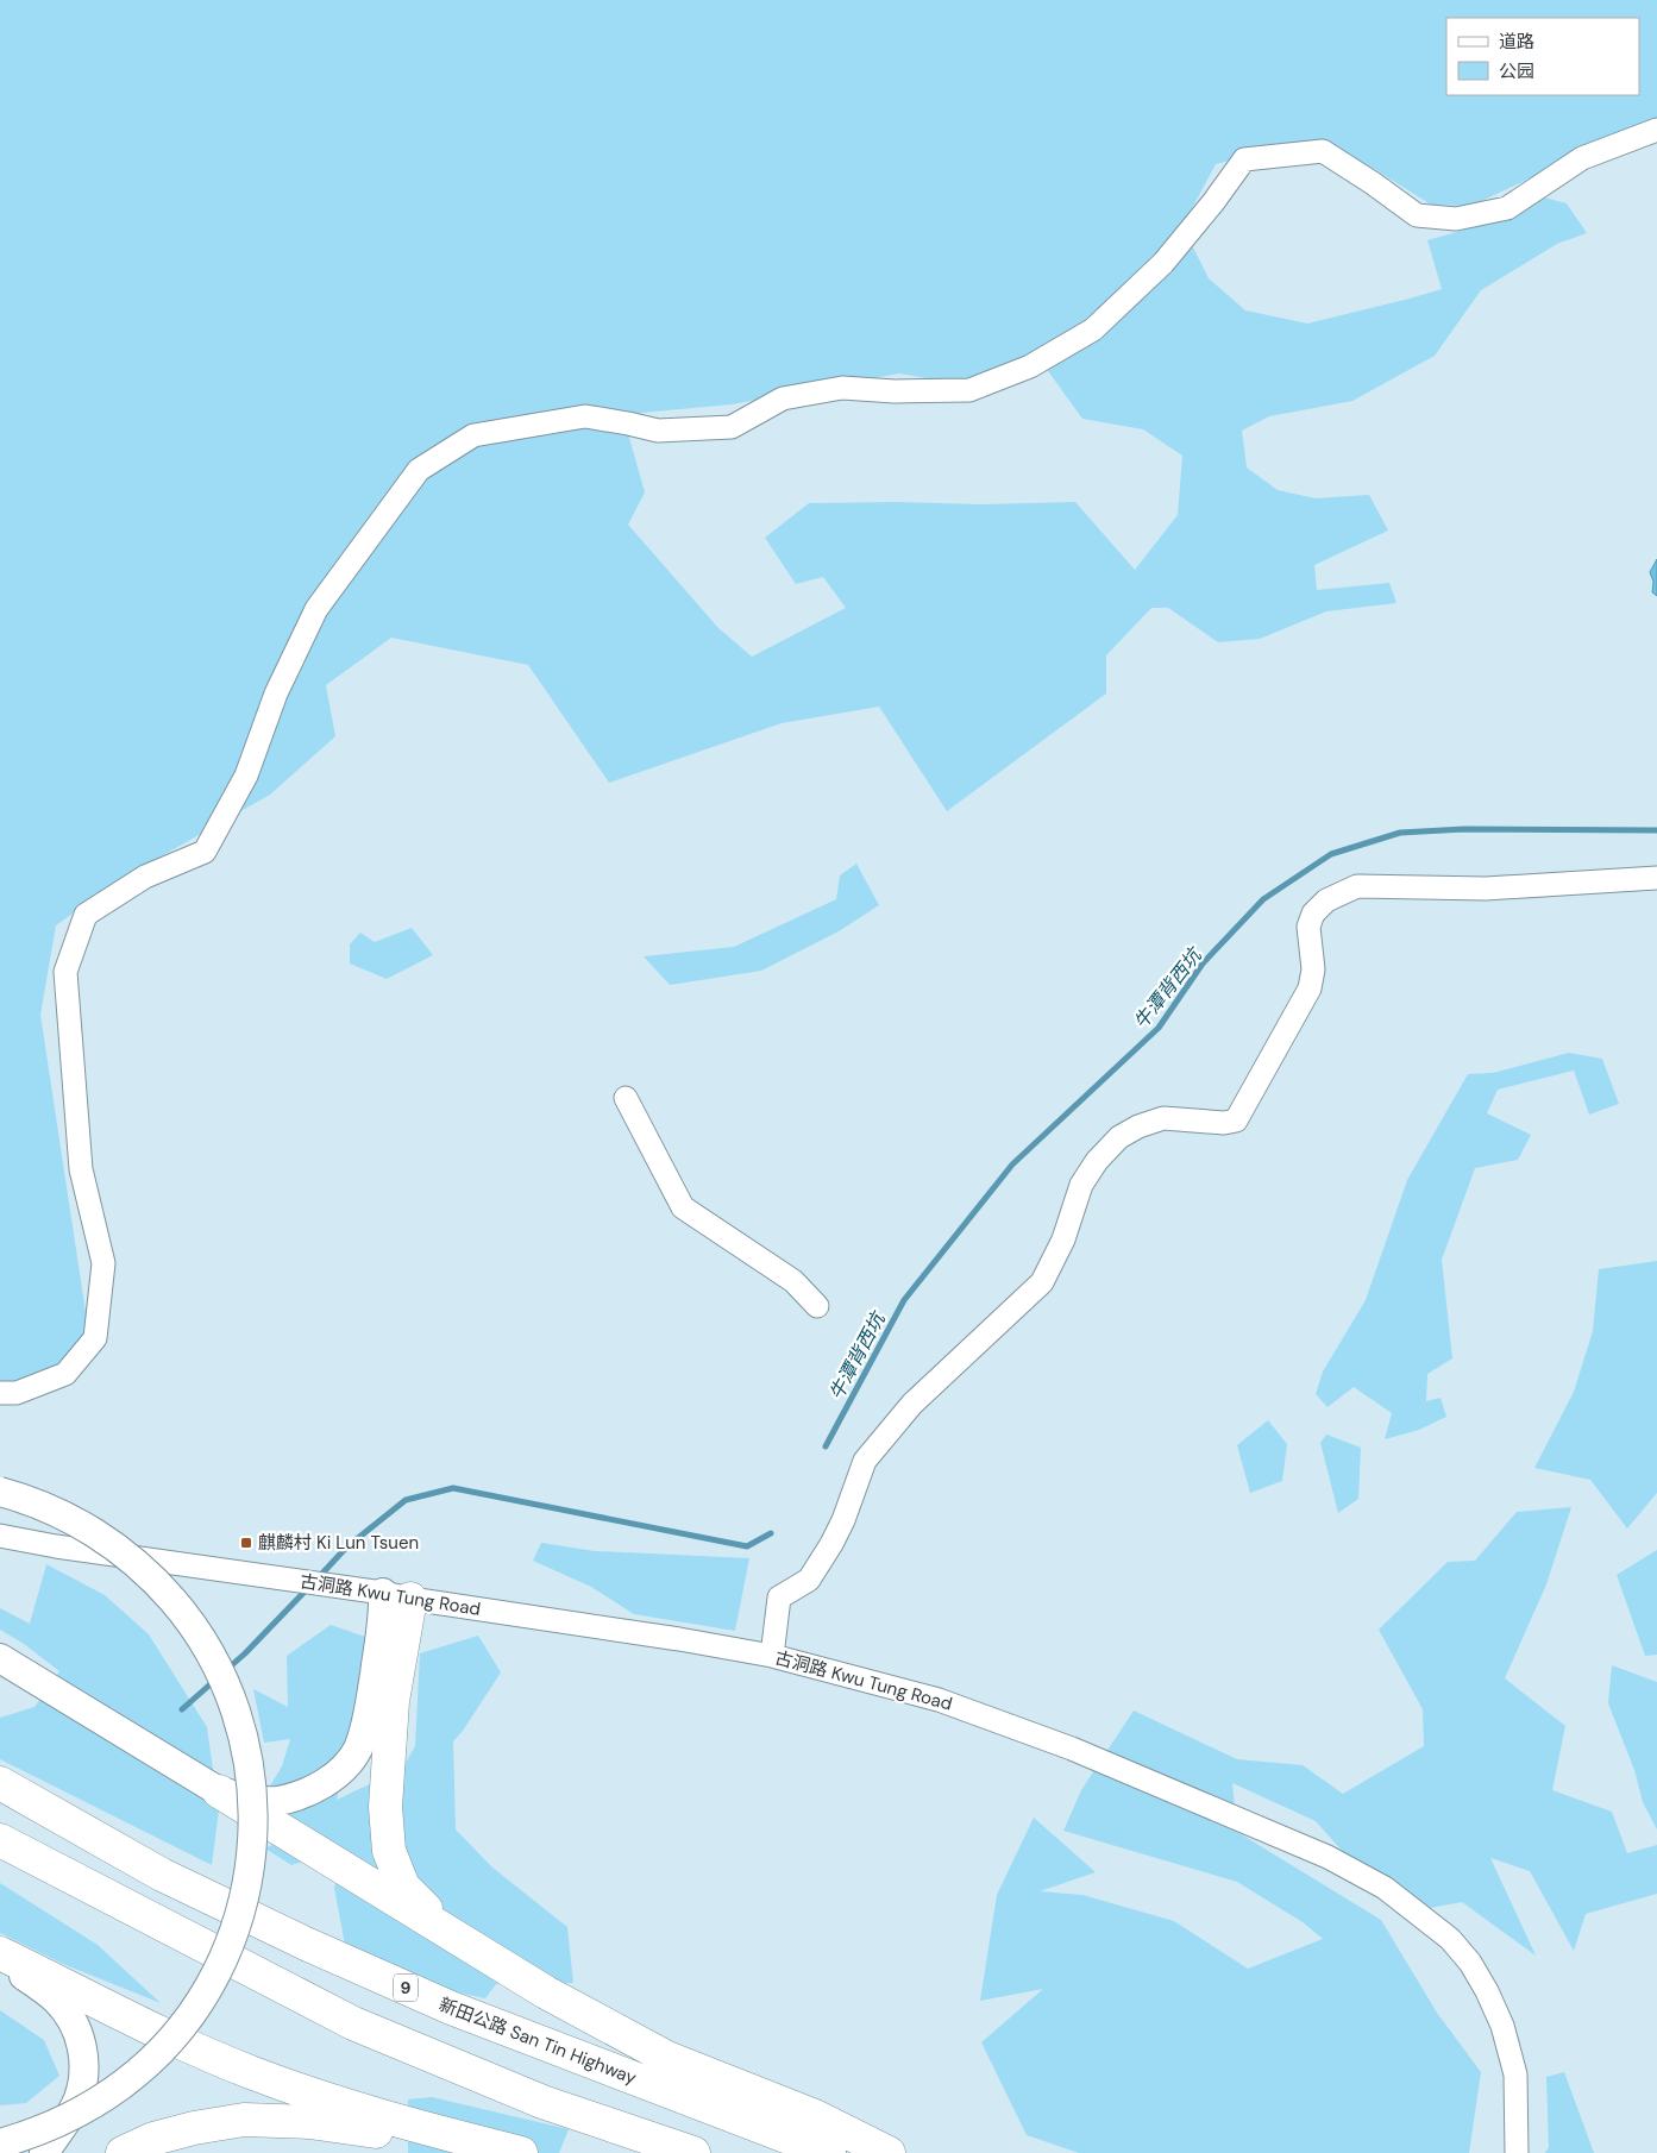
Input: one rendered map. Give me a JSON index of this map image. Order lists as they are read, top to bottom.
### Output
{
  "streets": {
    "highway": ["9", "新田公路 San Tin Highway"],
    "street": ["古洞路 Kwu Tung Road"]
  },
  "water": ["牛潭背西坑"],
  "places": {
    "transit": ["麒麟村 Ki Lun Tsuen"]
  },
  "legend": ["道路", "公园"]
}
